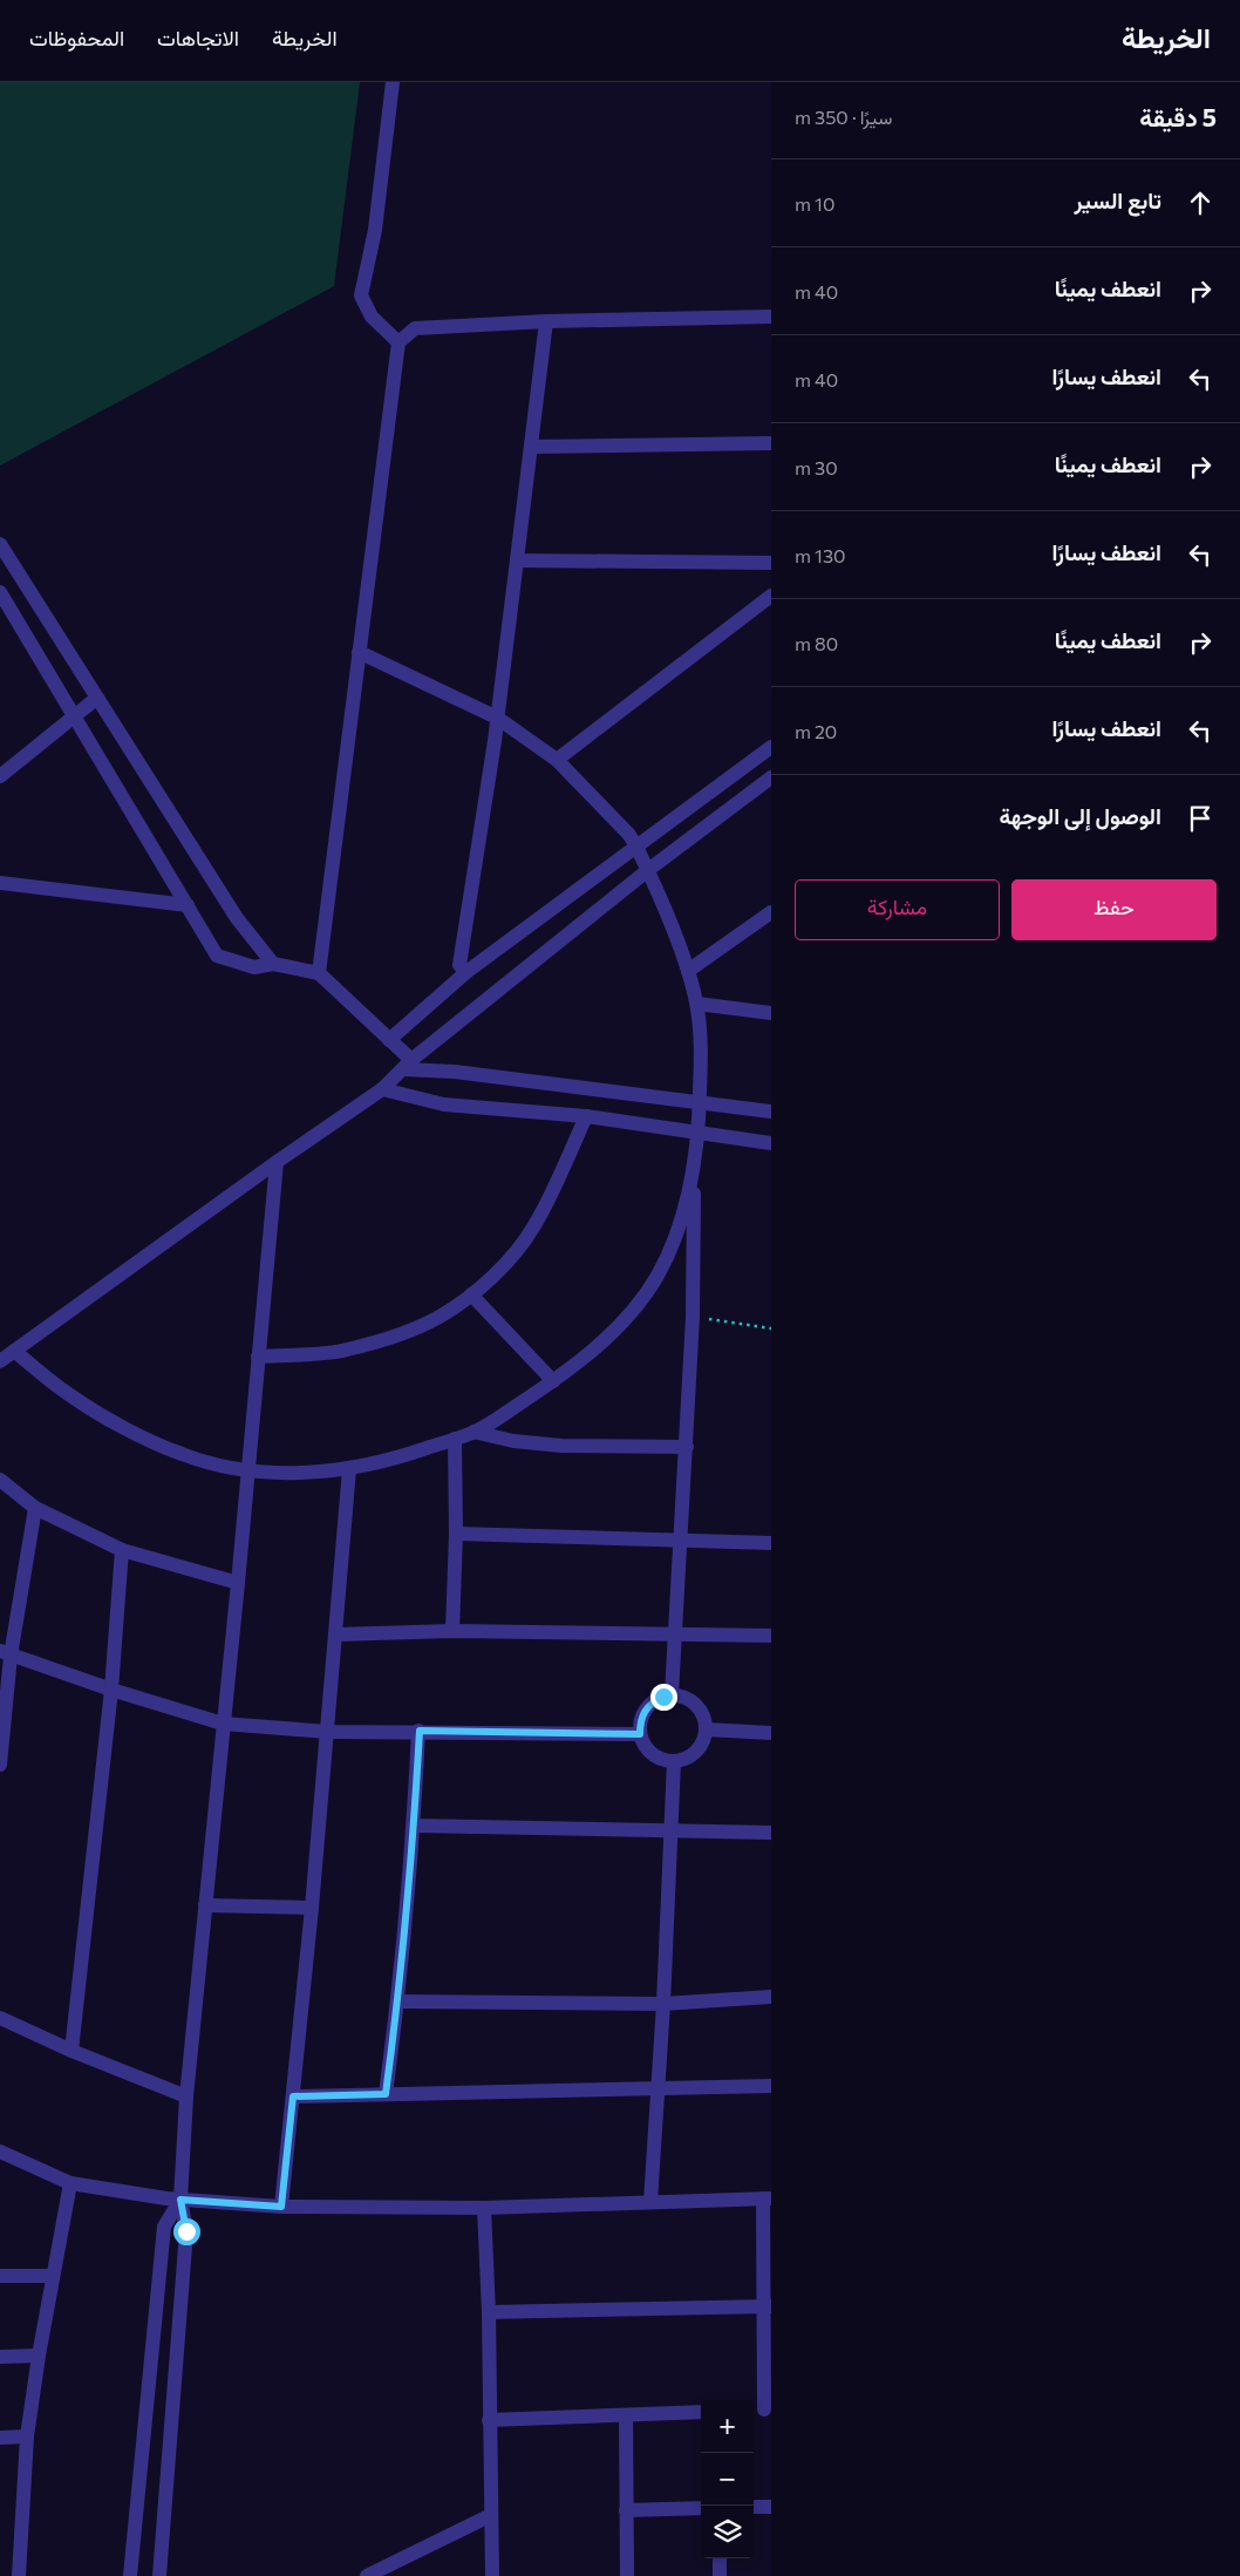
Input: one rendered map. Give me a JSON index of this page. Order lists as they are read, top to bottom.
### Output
{
  "page": {
    "header": "الخريطة",
    "nav": ["الخريطة", "الاتجاهات", "المحفوظات"],
    "heading": ["5 دقيقة", "سيرًا · 350 m"],
    "list": [
      ["تابع السير", "10 m"],
      ["انعطف يمينًا", "40 m"],
      ["انعطف يسارًا", "40 m"],
      ["انعطف يمينًا", "30 m"],
      ["انعطف يسارًا", "130 m"],
      ["انعطف يمينًا", "80 m"],
      ["انعطف يسارًا", "20 m"],
      "الوصول إلى الوجهة"
    ],
    "buttons": ["حفظ", "مشاركة"],
    "map_buttons": ["+", "−"]
  }
}
